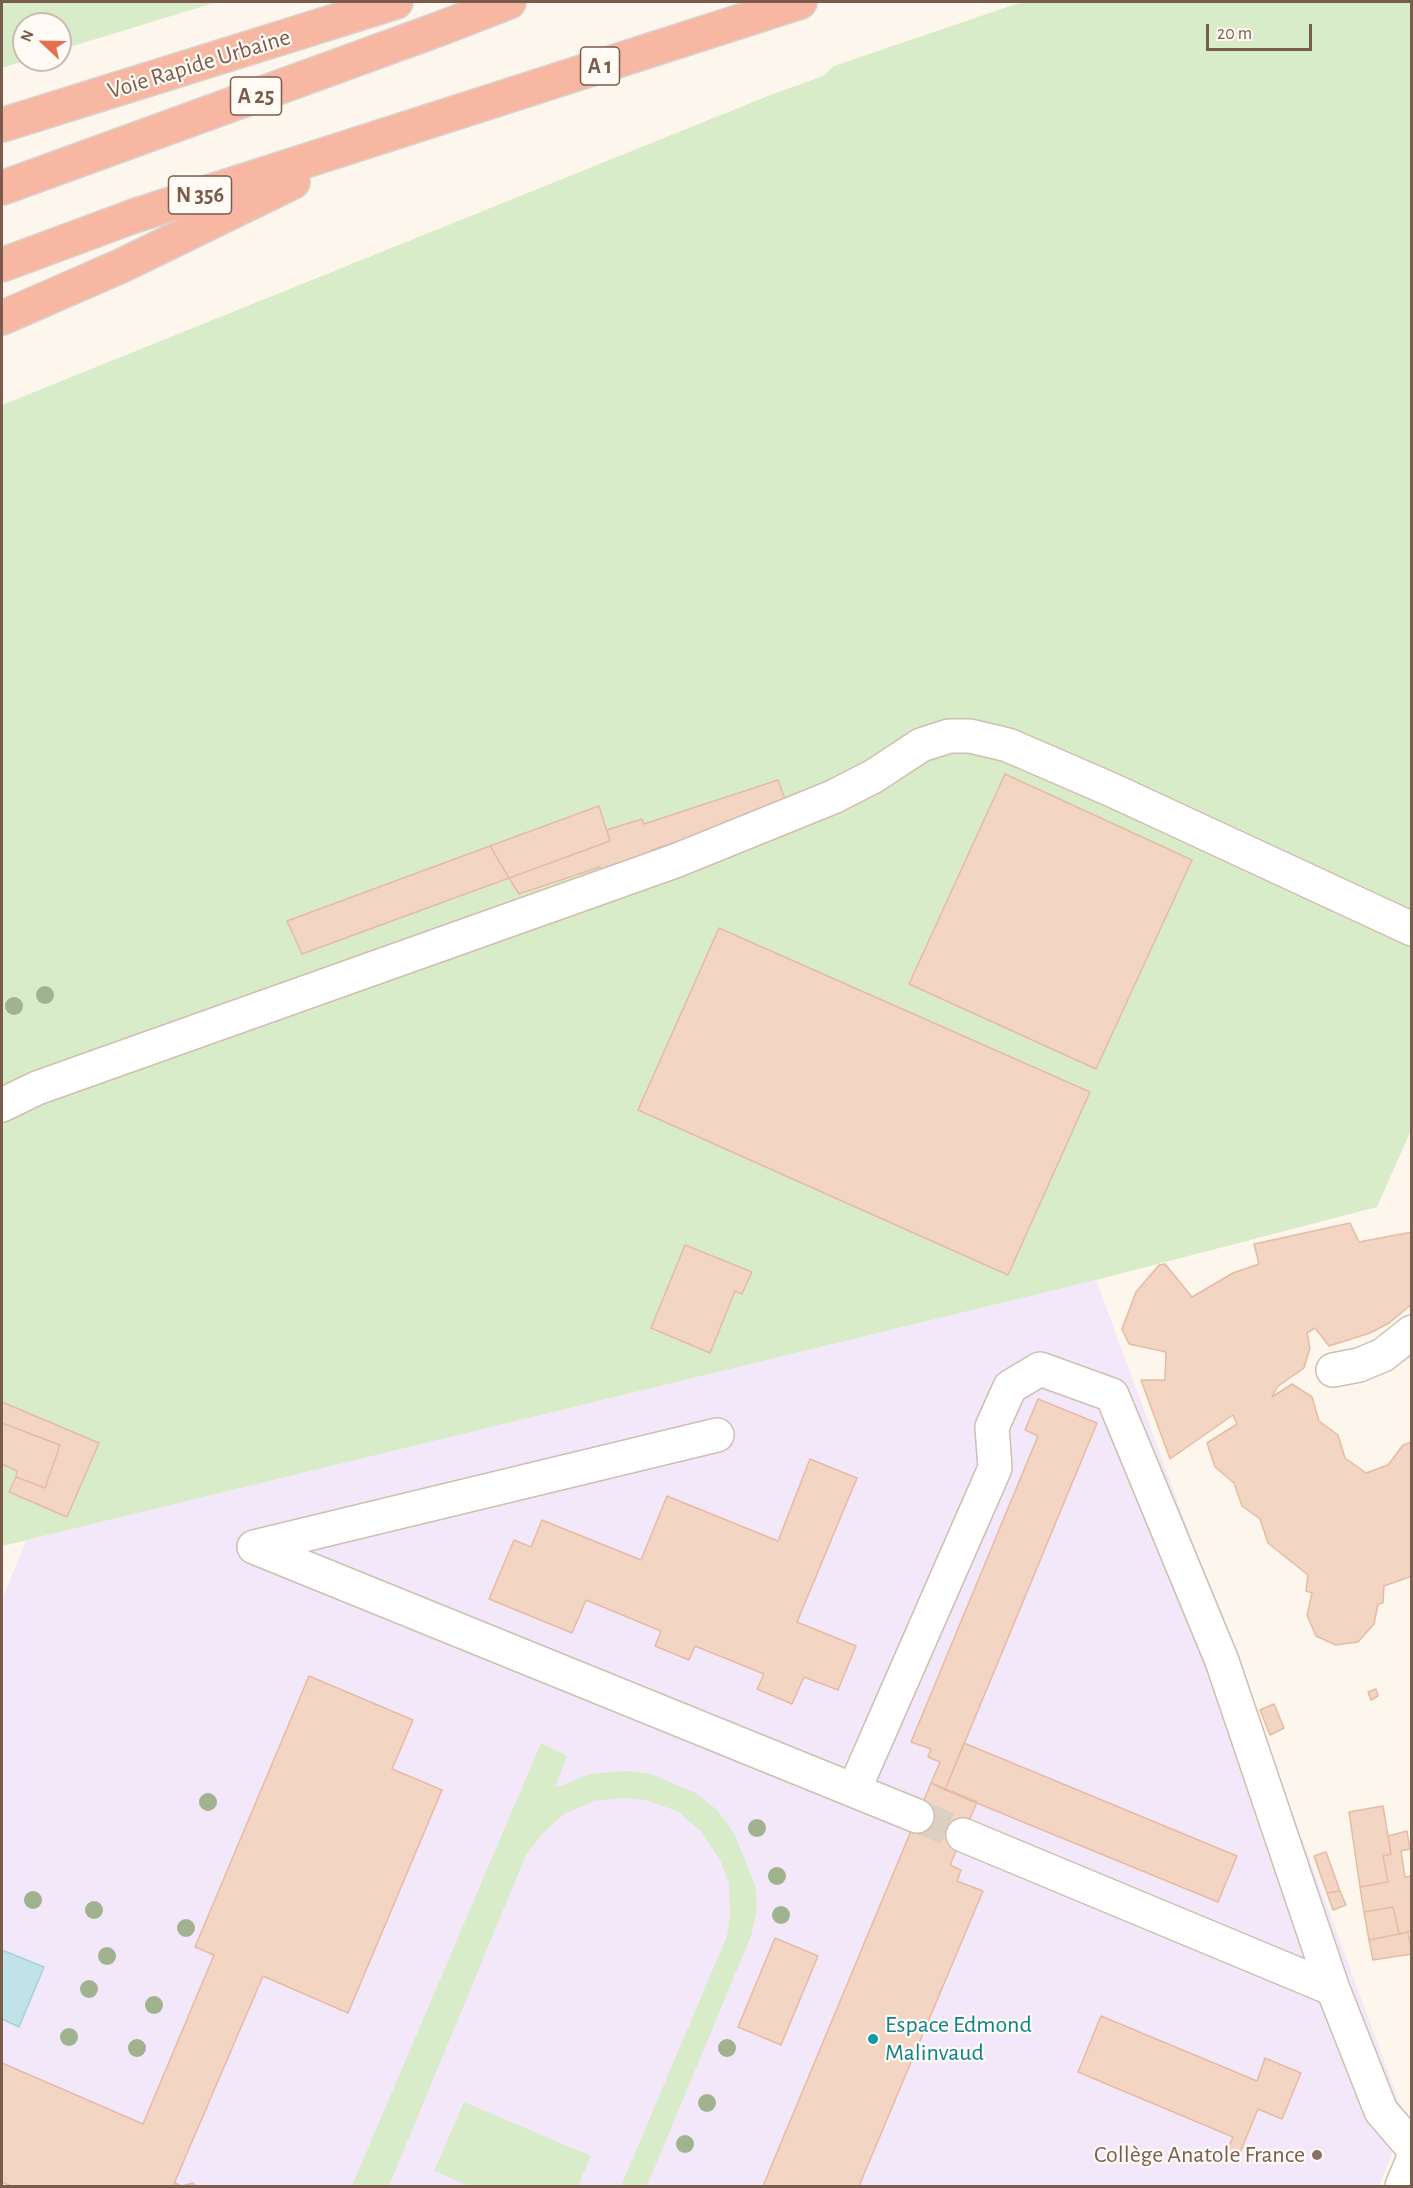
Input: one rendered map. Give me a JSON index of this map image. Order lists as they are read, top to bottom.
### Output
{
  "streets": {
    "highway": [
      "Voie Rapide Urbaine",
      "A 1",
      "A 25",
      "N 356"
    ]
  },
  "crossings": [
    ["A 1", "N 356"]
  ],
  "places": ["Espace Edmond Malinvaud", "Collège Anatole France"],
  "scale_bar": "20 m",
  "north": "left"
}
